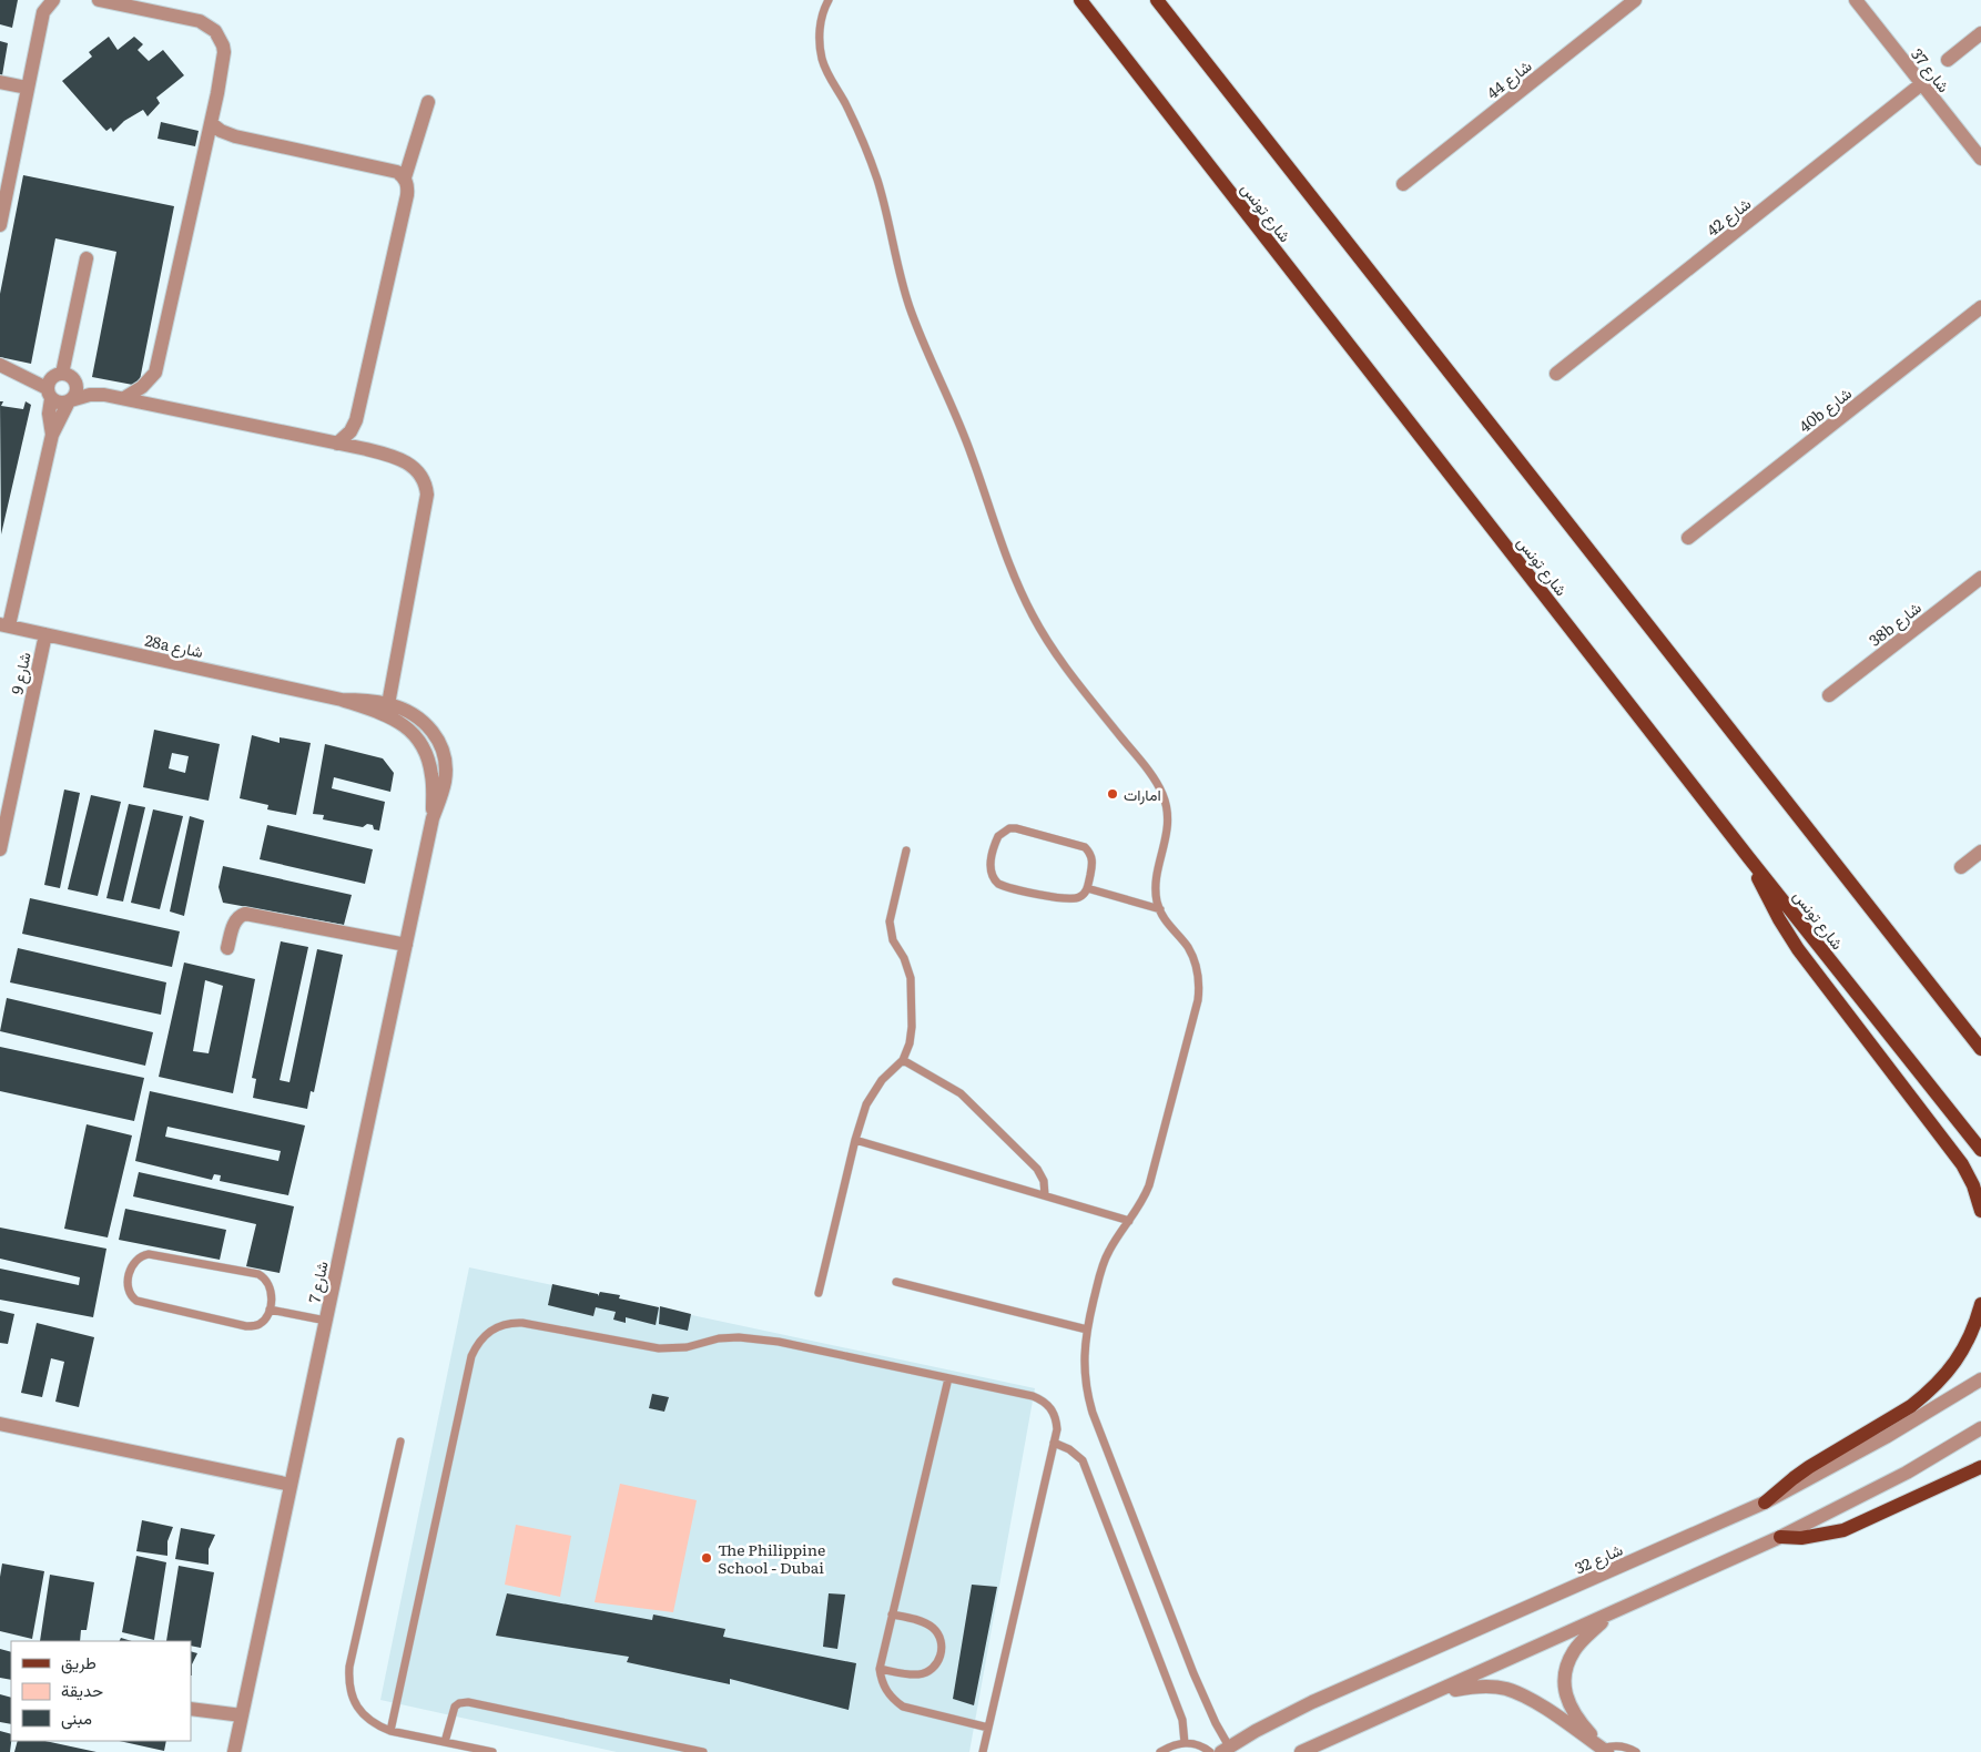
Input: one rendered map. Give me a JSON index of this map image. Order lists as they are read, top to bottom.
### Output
{
  "streets": {
    "main road": ["شارع تونس"],
    "street": [
      "شارع 37",
      "شارع 44",
      "شارع 42",
      "40b شارع",
      "38b شارع",
      "28a شارع",
      "شارع 9",
      "شارع 7",
      "شارع 32"
    ]
  },
  "crossings": [
    ["شارع 37", "شارع 42"],
    ["28a شارع", "شارع 9"],
    ["28a شارع", "شارع 7"]
  ],
  "places": ["امارات", "The Philippine School - Dubai"],
  "legend": ["طريق", "حديقة", "مبنى"]
}
